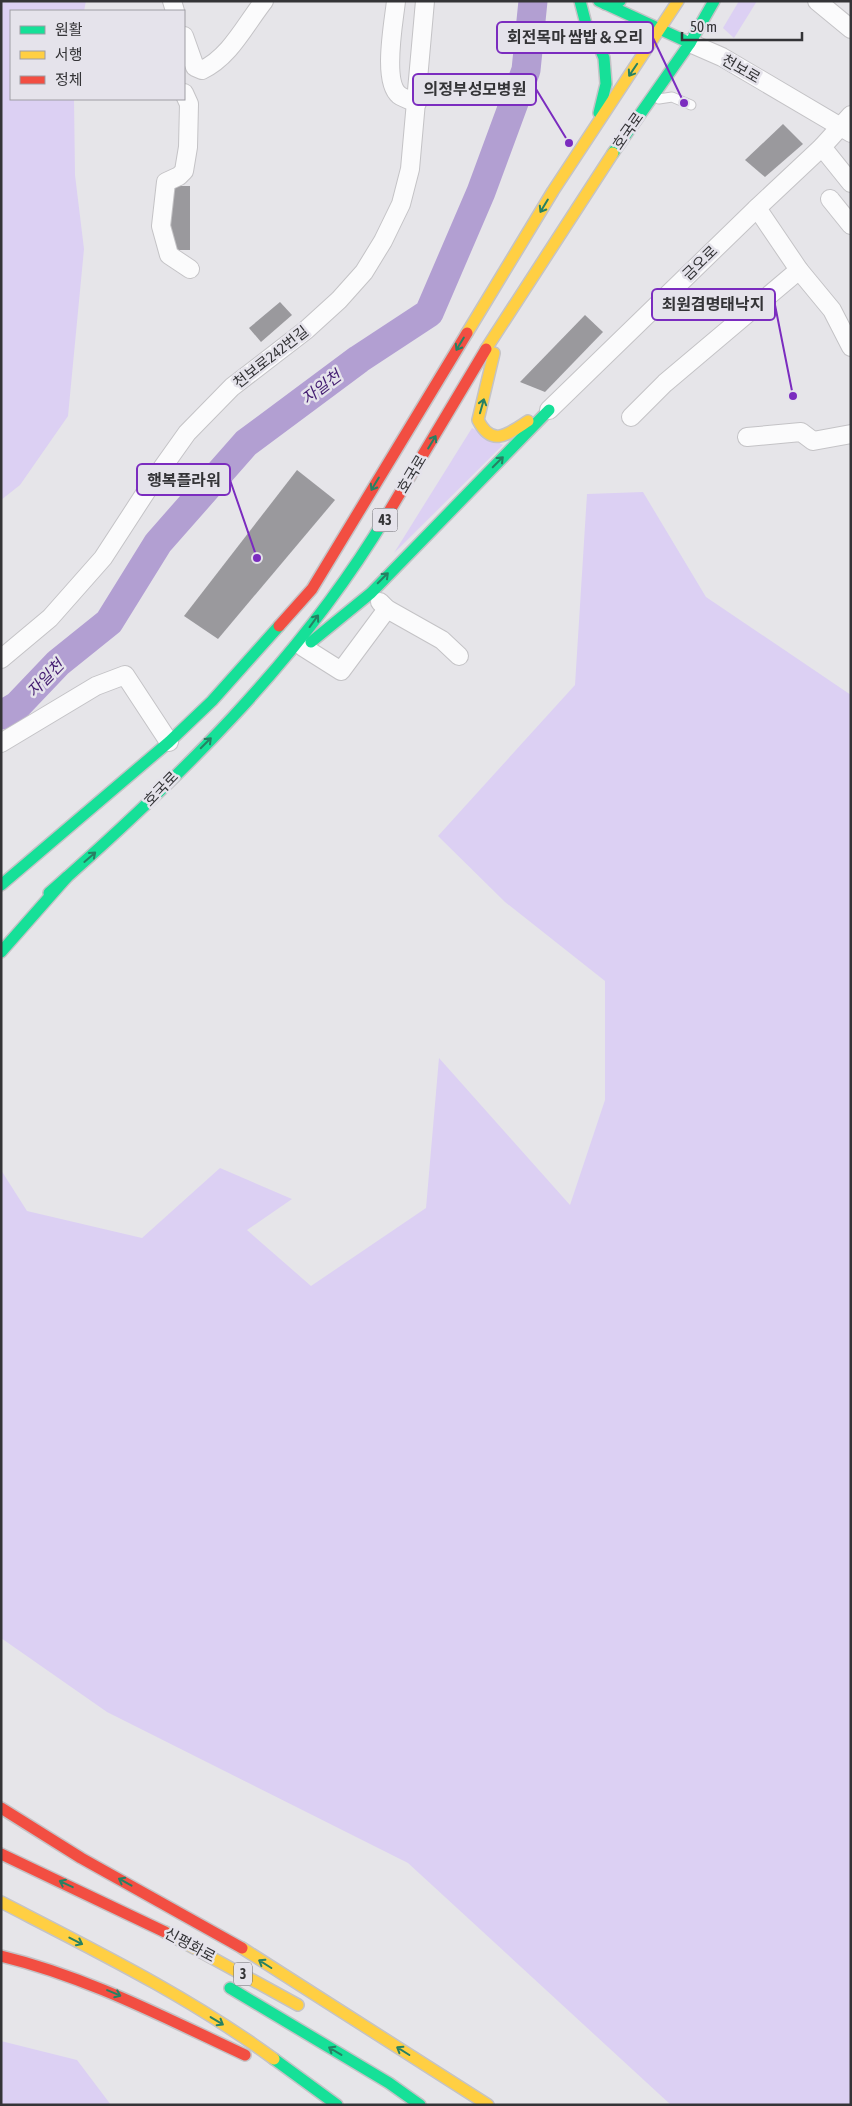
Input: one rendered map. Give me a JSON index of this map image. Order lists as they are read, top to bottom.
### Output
{
  "streets": {
    "main road": [
      "천보로",
      "호국로",
      "43",
      "신평화로",
      "3"
    ],
    "street": ["금오로", "천보로242번길"]
  },
  "crossings": [
    ["천보로", "호국로"],
    ["천보로", "금오로"]
  ],
  "water": ["자일천"],
  "places": [
    "회전목마 쌈밥＆오리",
    "의정부성모병원",
    "최원겸명태낙지",
    "행복플라워"
  ],
  "legend": ["원활", "서행", "정체"],
  "scale_bar": "50 m"
}
